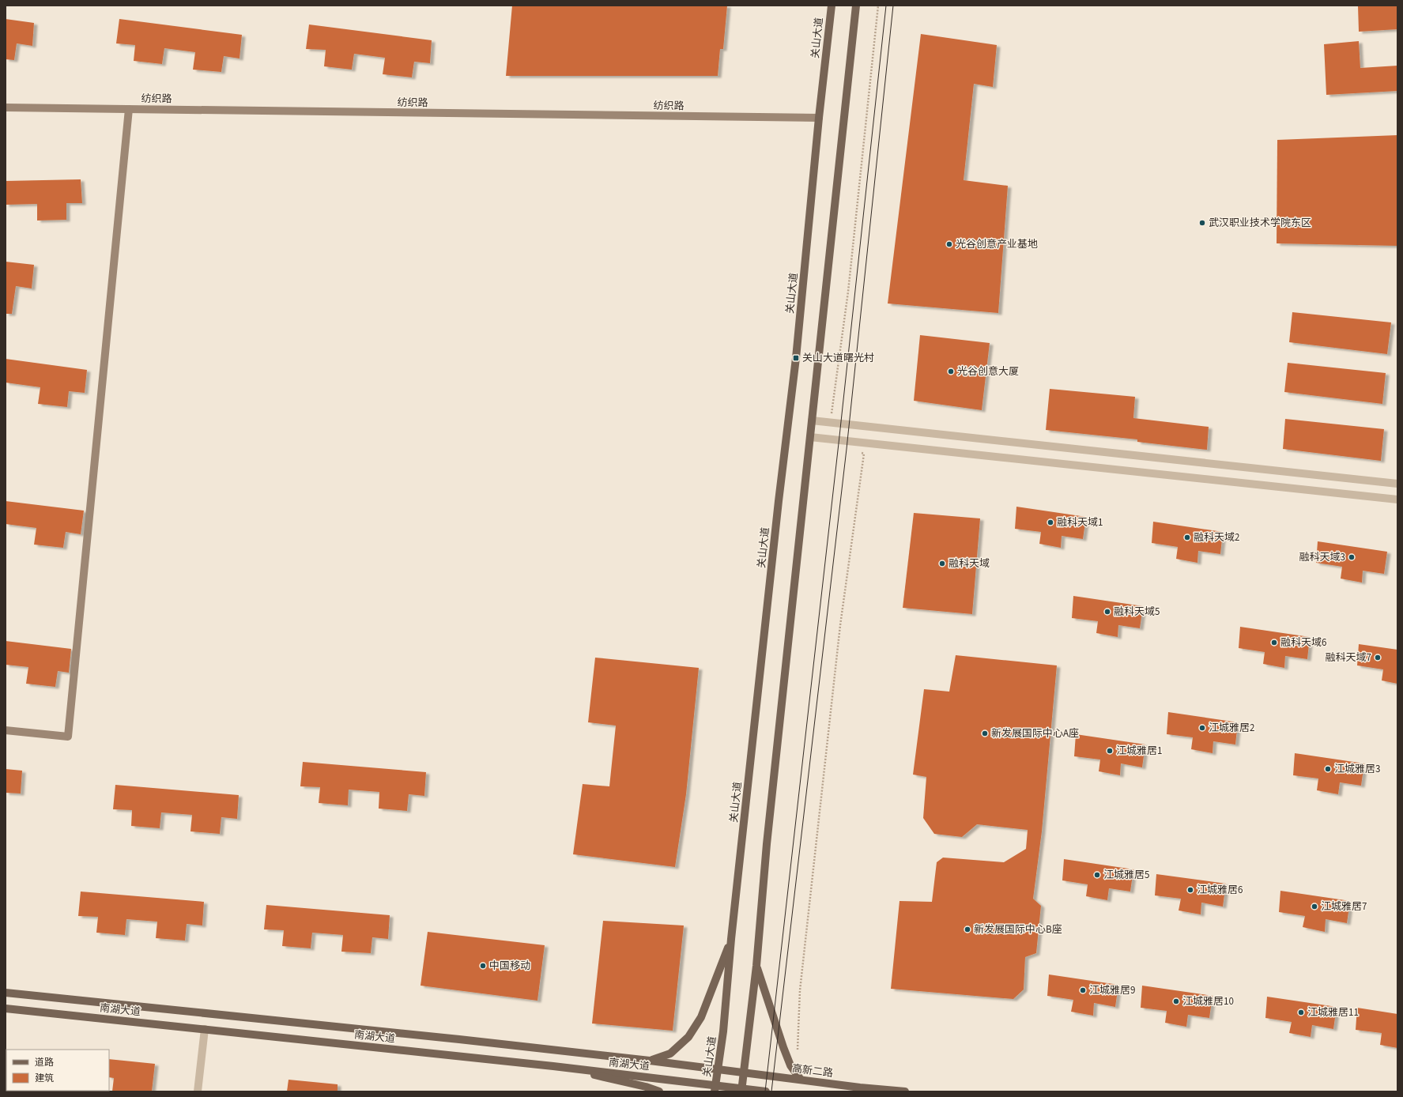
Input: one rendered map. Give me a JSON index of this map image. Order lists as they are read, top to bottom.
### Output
{
  "streets": {
    "main road": [
      "关山大道",
      "纺织路",
      "南湖大道",
      "高新二路"
    ]
  },
  "crossings": [
    ["关山大道", "纺织路"],
    ["关山大道", "南湖大道"],
    ["关山大道", "高新二路"],
    ["南湖大道", "高新二路"]
  ],
  "places": {
    "other": [
      "武汉职业技术学院东区",
      "光谷创意产业基地",
      "光谷创意大厦",
      "融科天域1",
      "融科天域2",
      "融科天域3",
      "融科天域",
      "融科天域5",
      "融科天域6",
      "融科天域7",
      "江城雅居2",
      "新发展国际中心A座",
      "江城雅居1",
      "江城雅居3",
      "江城雅居5",
      "江城雅居6",
      "江城雅居7",
      "新发展国际中心B座",
      "中国移动",
      "江城雅居9",
      "江城雅居10",
      "江城雅居11"
    ],
    "transit": ["关山大道曙光村"]
  },
  "legend": ["道路", "建筑"]
}
